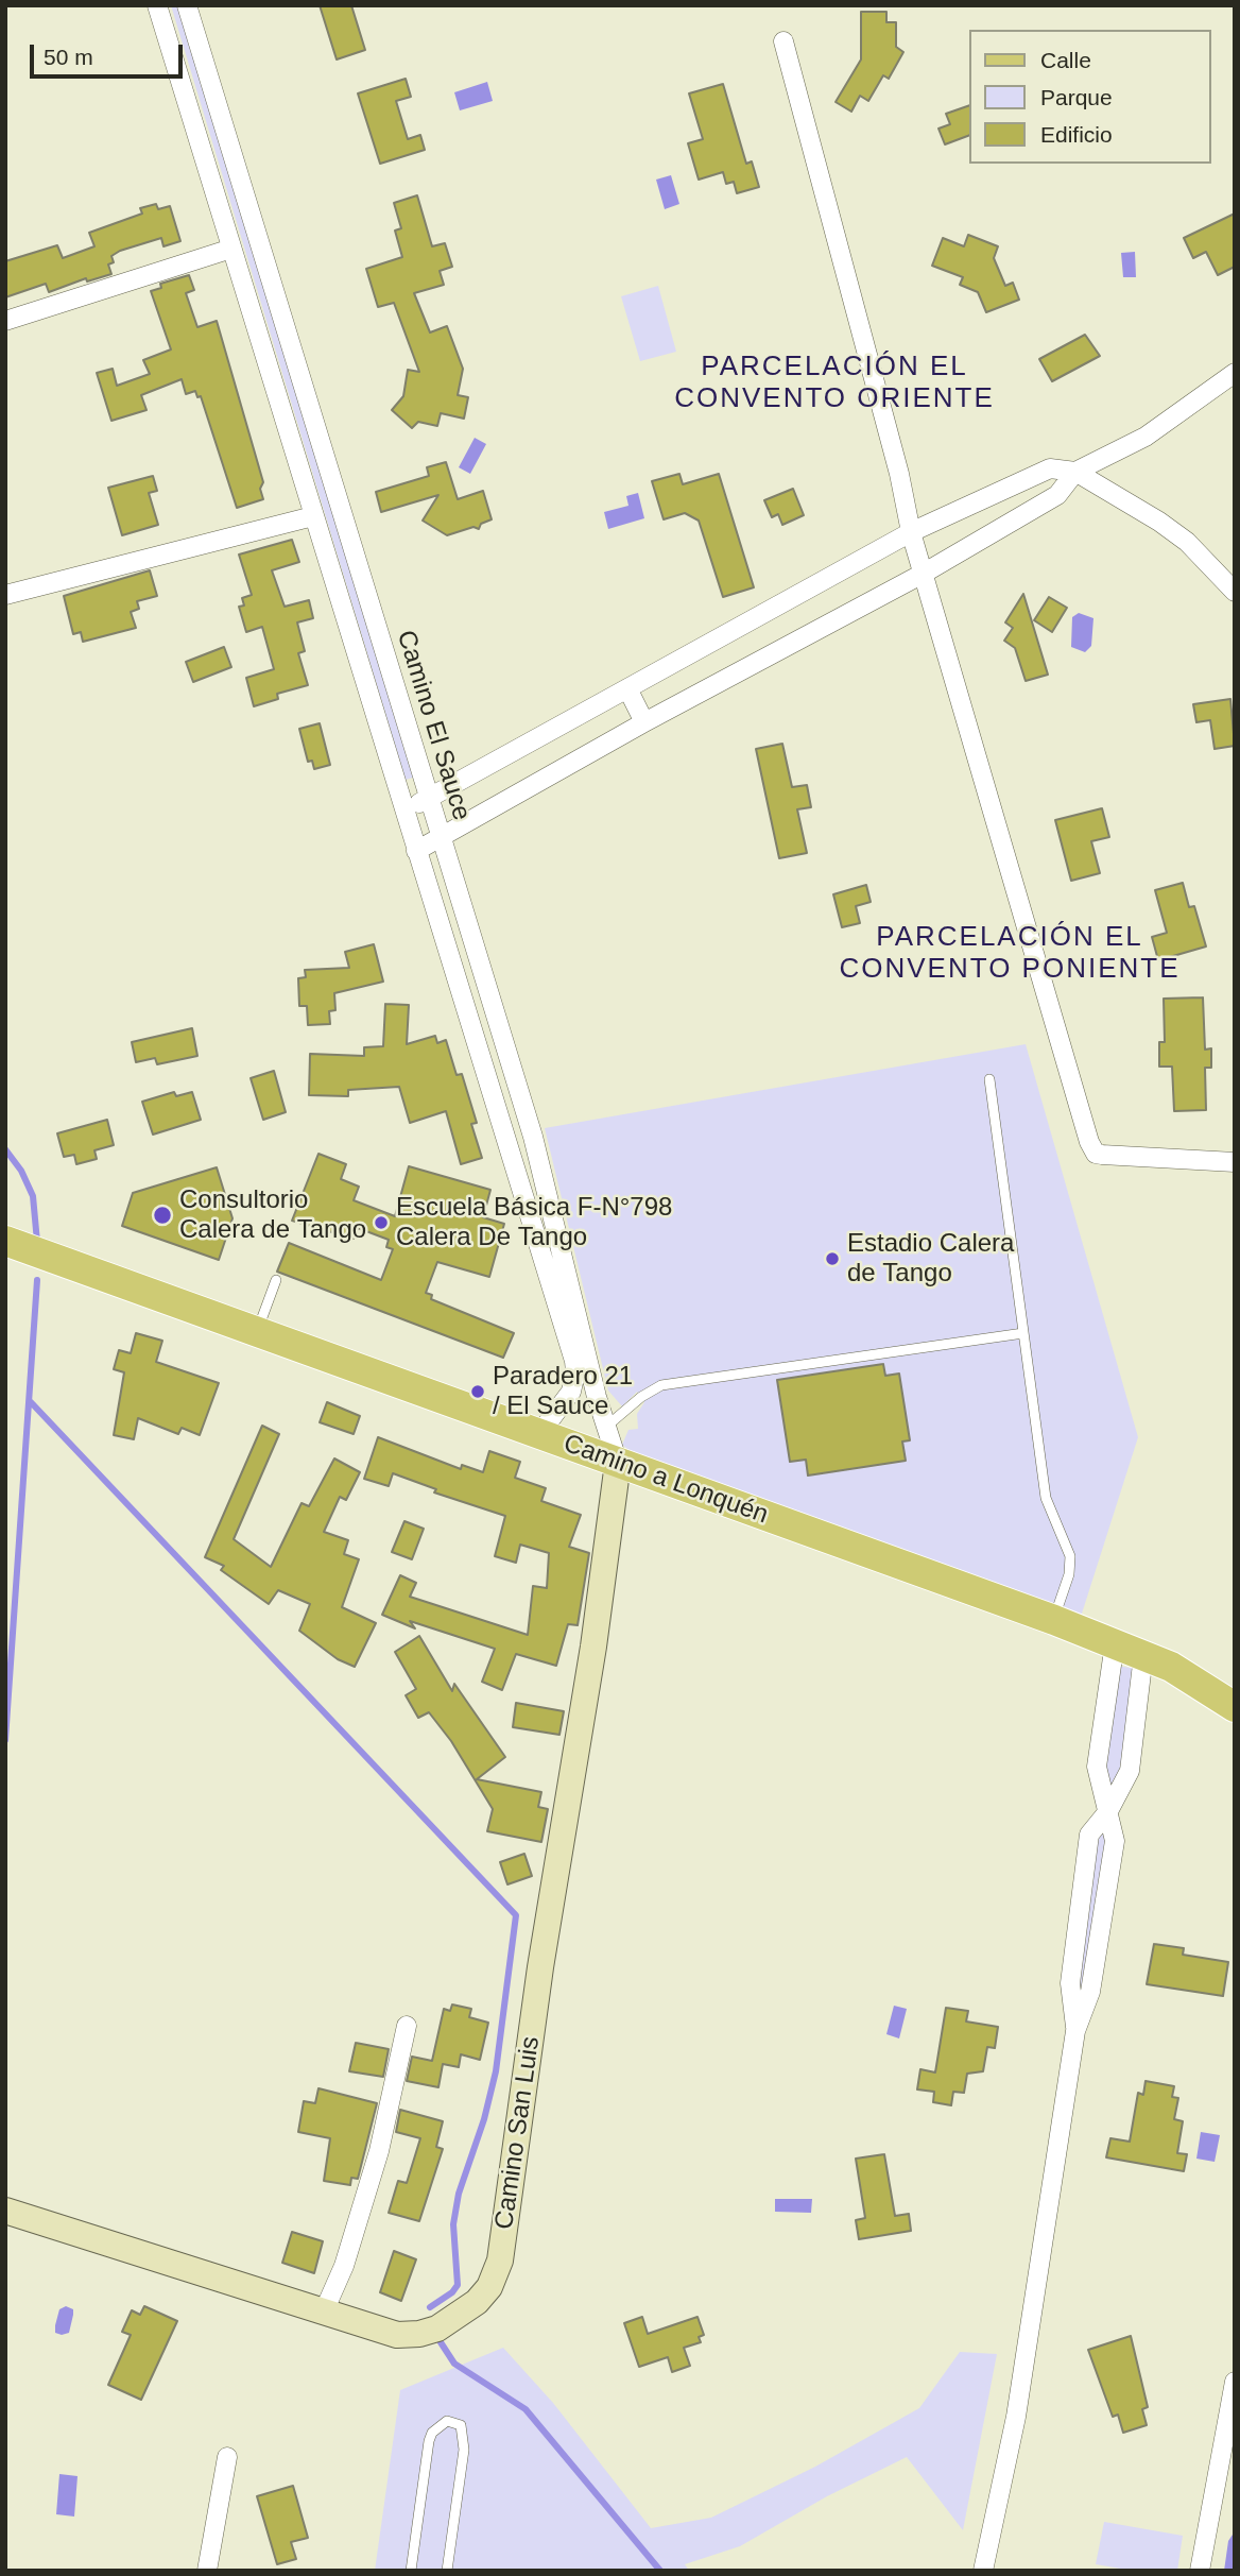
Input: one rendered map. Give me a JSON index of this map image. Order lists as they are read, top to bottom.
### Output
{
  "streets": {
    "main road": ["Camino a Lonquén"],
    "street": ["Camino El Sauce", "Camino San Luis"]
  },
  "crossings": [
    ["Camino El Sauce", "Camino a Lonquén"],
    ["Camino El Sauce", "Camino San Luis"],
    ["Camino a Lonquén", "Camino San Luis"]
  ],
  "districts": ["PARCELACIÓN EL CONVENTO ORIENTE", "PARCELACIÓN EL CONVENTO PONIENTE"],
  "places": [
    "Consultorio Calera de Tango",
    "Escuela Básica F-N°798 Calera De Tango",
    "Estadio Calera de Tango",
    "Paradero 21 / El Sauce"
  ],
  "legend": ["Calle", "Parque", "Edificio"],
  "scale_bar": "50 m"
}
